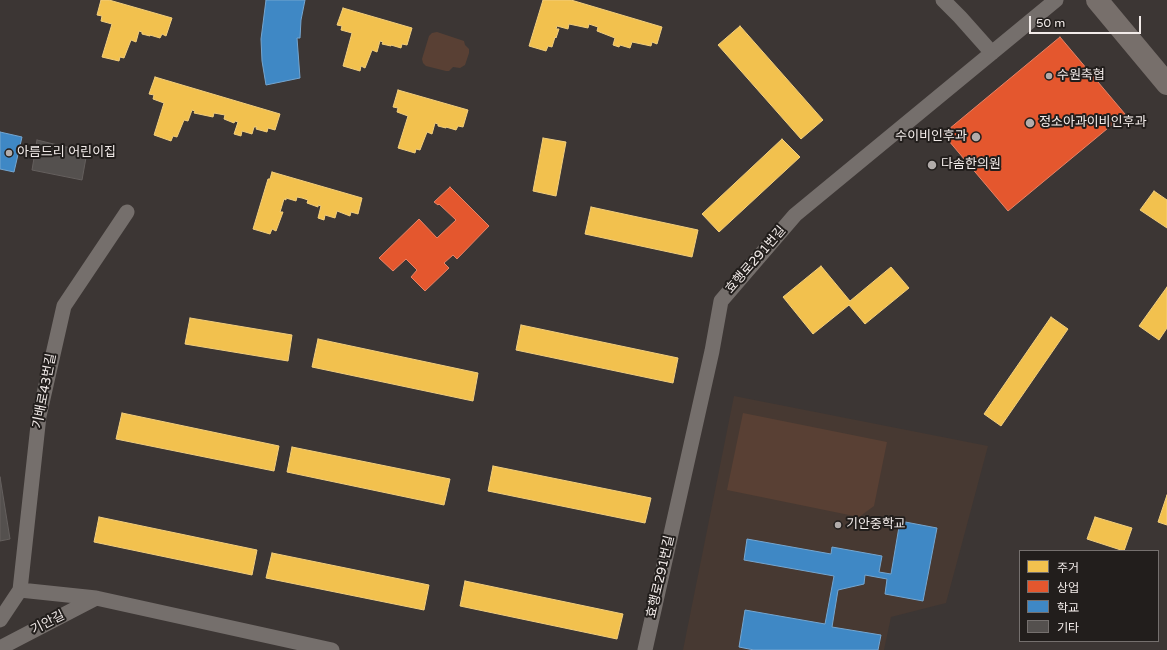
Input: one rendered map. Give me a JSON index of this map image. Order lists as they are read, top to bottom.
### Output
{
  "streets": {
    "street": ["효행로291번길", "기배로43번길", "기안길"]
  },
  "places": [
    "수원축협",
    "정소아과이비인후과",
    "수이비인후과",
    "아름드리 어린이집",
    "다솜한의원",
    "기안중학교"
  ],
  "legend": [
    "주거",
    "상업",
    "학교",
    "기타"
  ],
  "scale_bar": "50 m"
}
